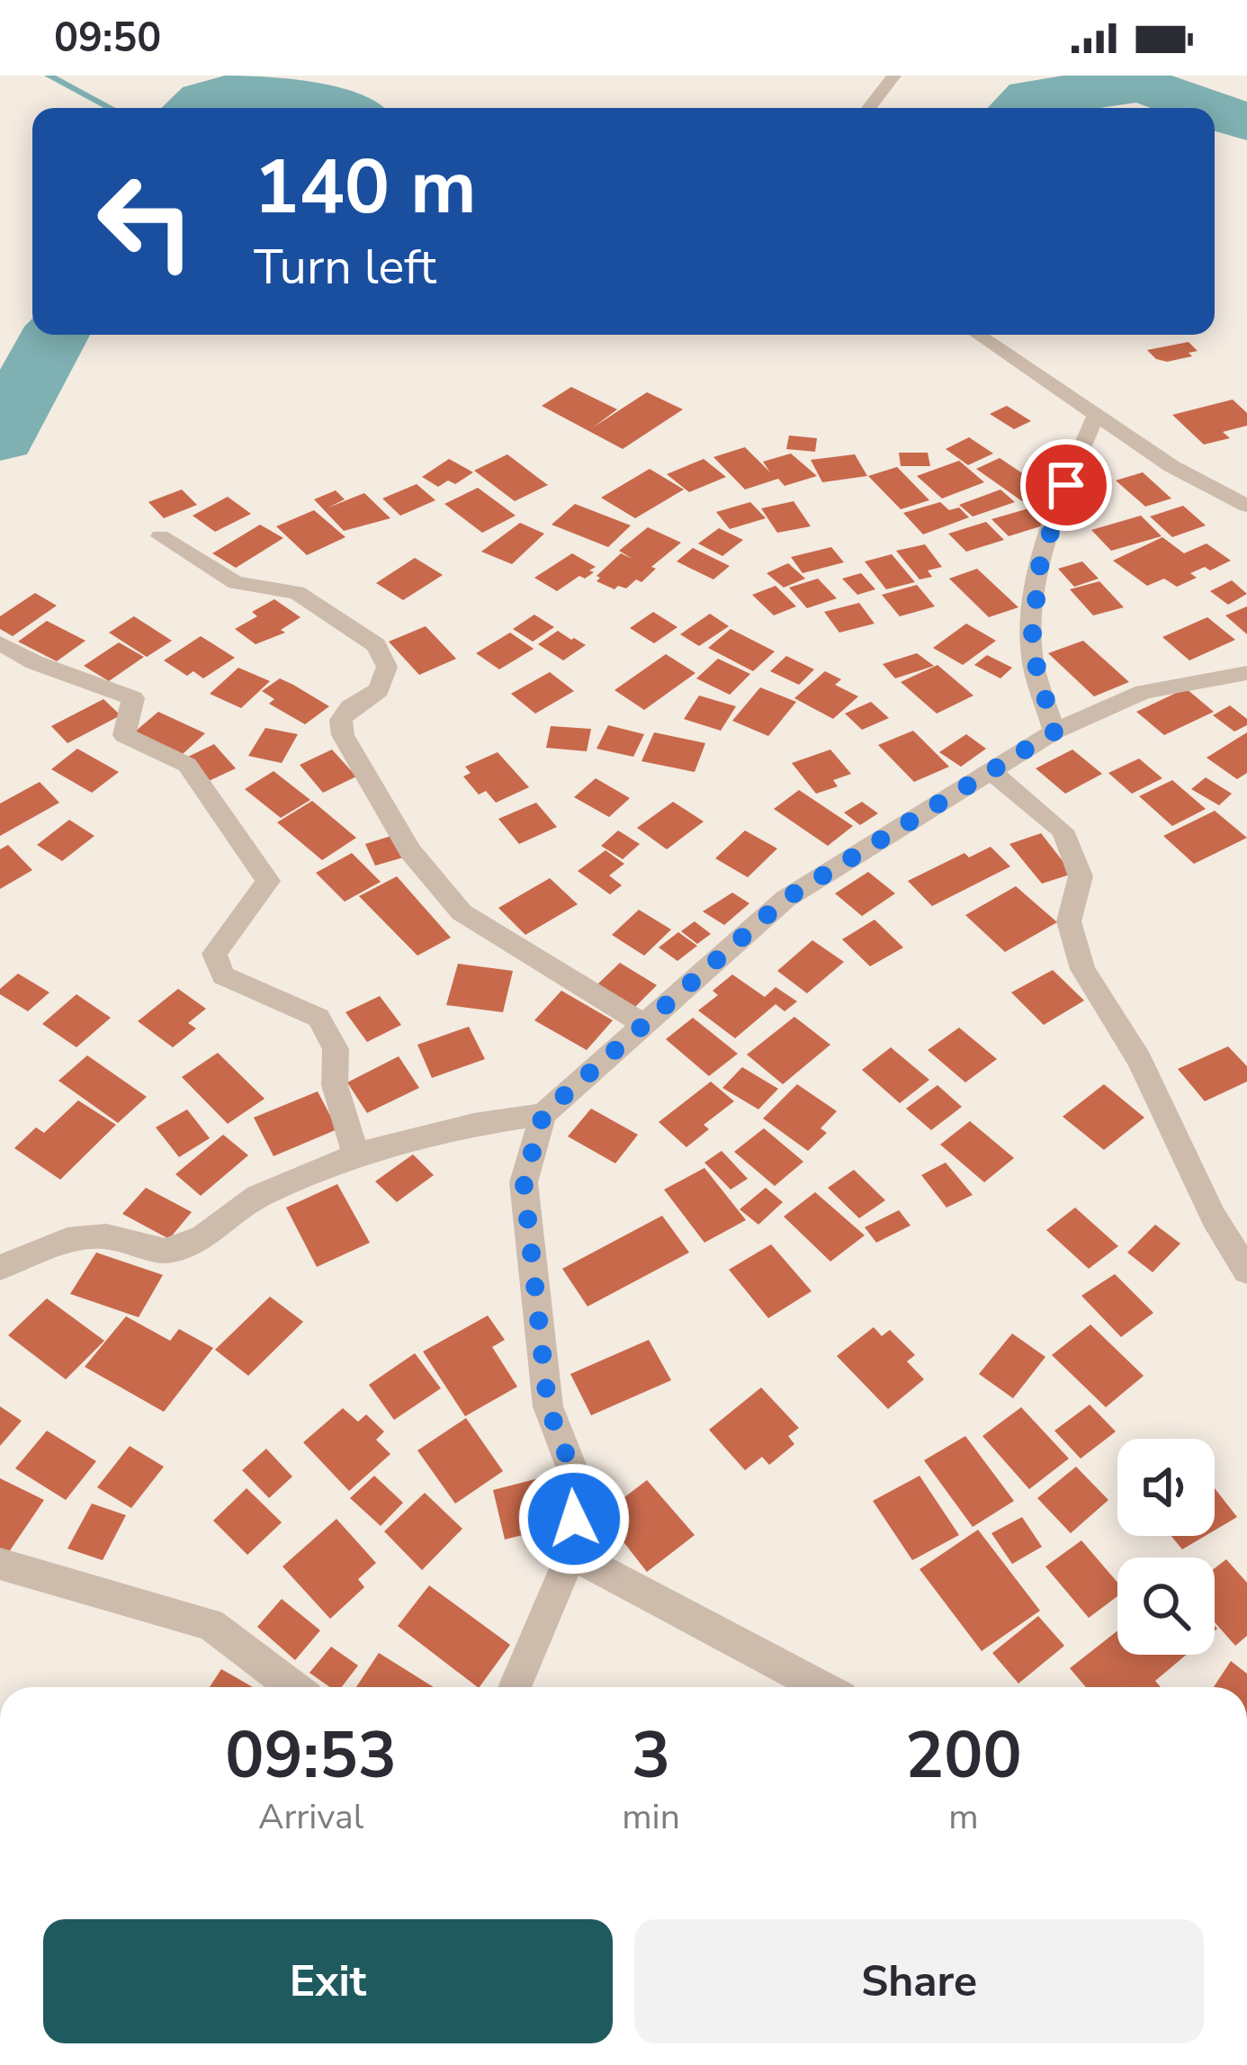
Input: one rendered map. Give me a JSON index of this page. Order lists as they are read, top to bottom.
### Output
{
  "page": {
    "status": "09:50",
    "turn": ["140 m", "Turn left"],
    "eta": [
      "09:53",
      "Arrival",
      "3",
      "min",
      "200",
      "m"
    ],
    "buttons": ["Exit", "Share"]
  }
}
